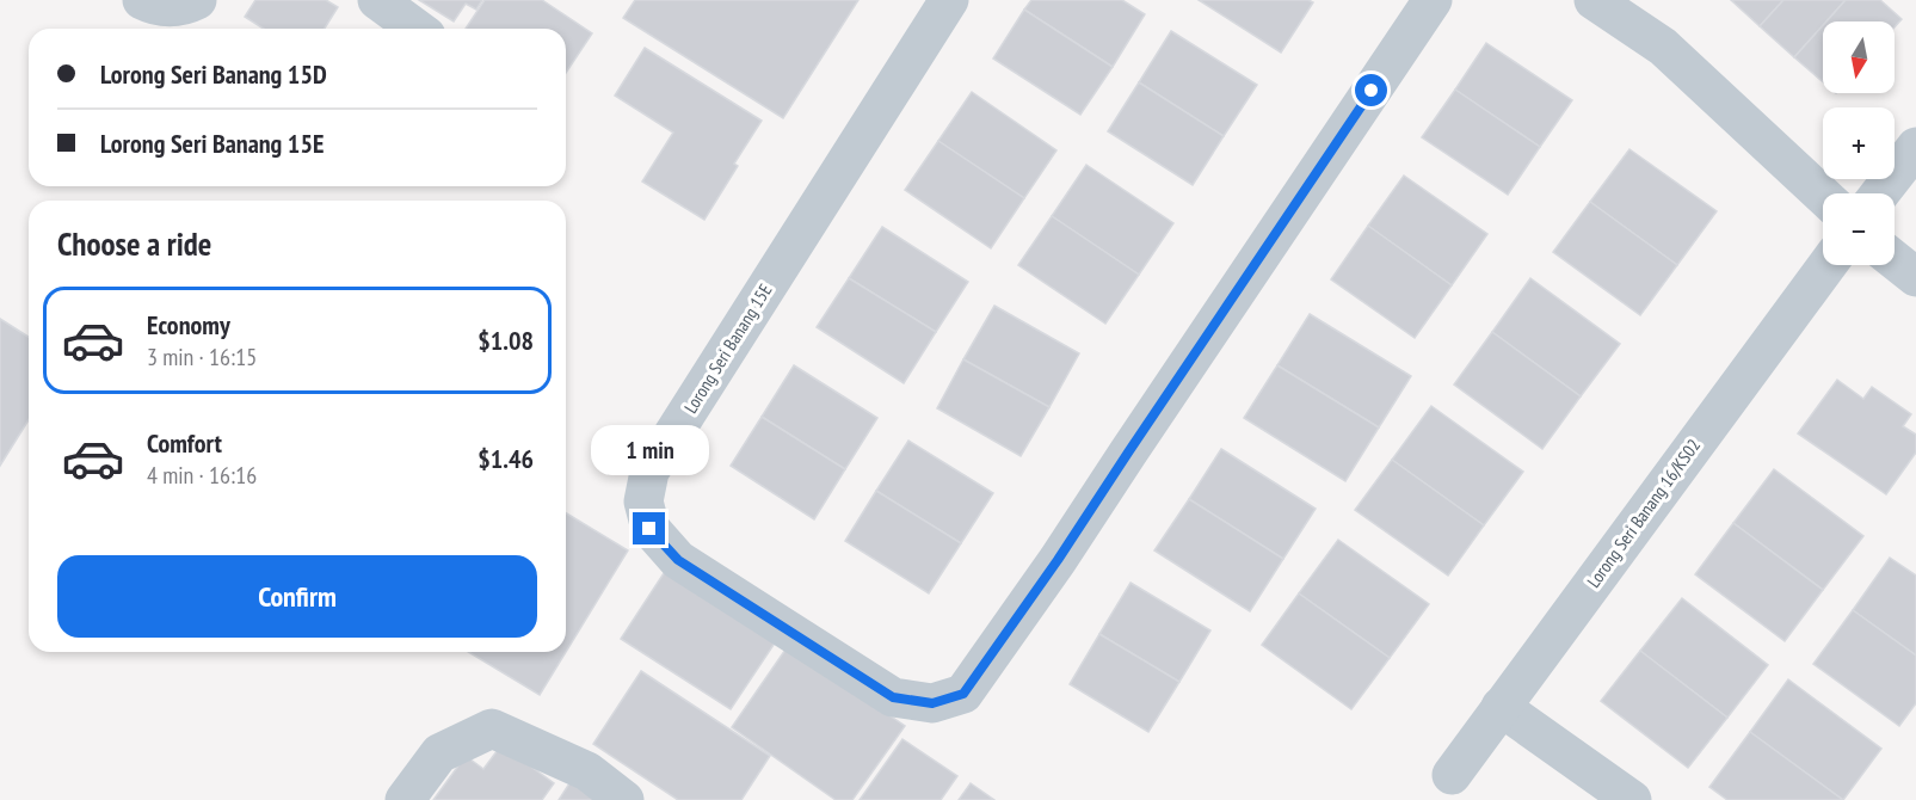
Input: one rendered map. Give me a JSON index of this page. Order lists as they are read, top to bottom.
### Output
{
  "streets": {
    "street": ["Lorong Seri Banang 15E", "Lorong Seri Banang 16/KS02"]
  },
  "north": "bottom",
  "page": {
    "map_buttons": ["+", "−"],
    "banner": ["Lorong Seri Banang 15D", "Lorong Seri Banang 15E"],
    "heading": "Choose a ride",
    "list": [
      {
        "name": "Economy",
        "note": "3 min · 16:15",
        "value": "$1.08"
      },
      {
        "name": "Comfort",
        "note": "4 min · 16:16",
        "value": "$1.46"
      }
    ],
    "bubble": "1 min",
    "buttons": "Confirm"
  }
}
